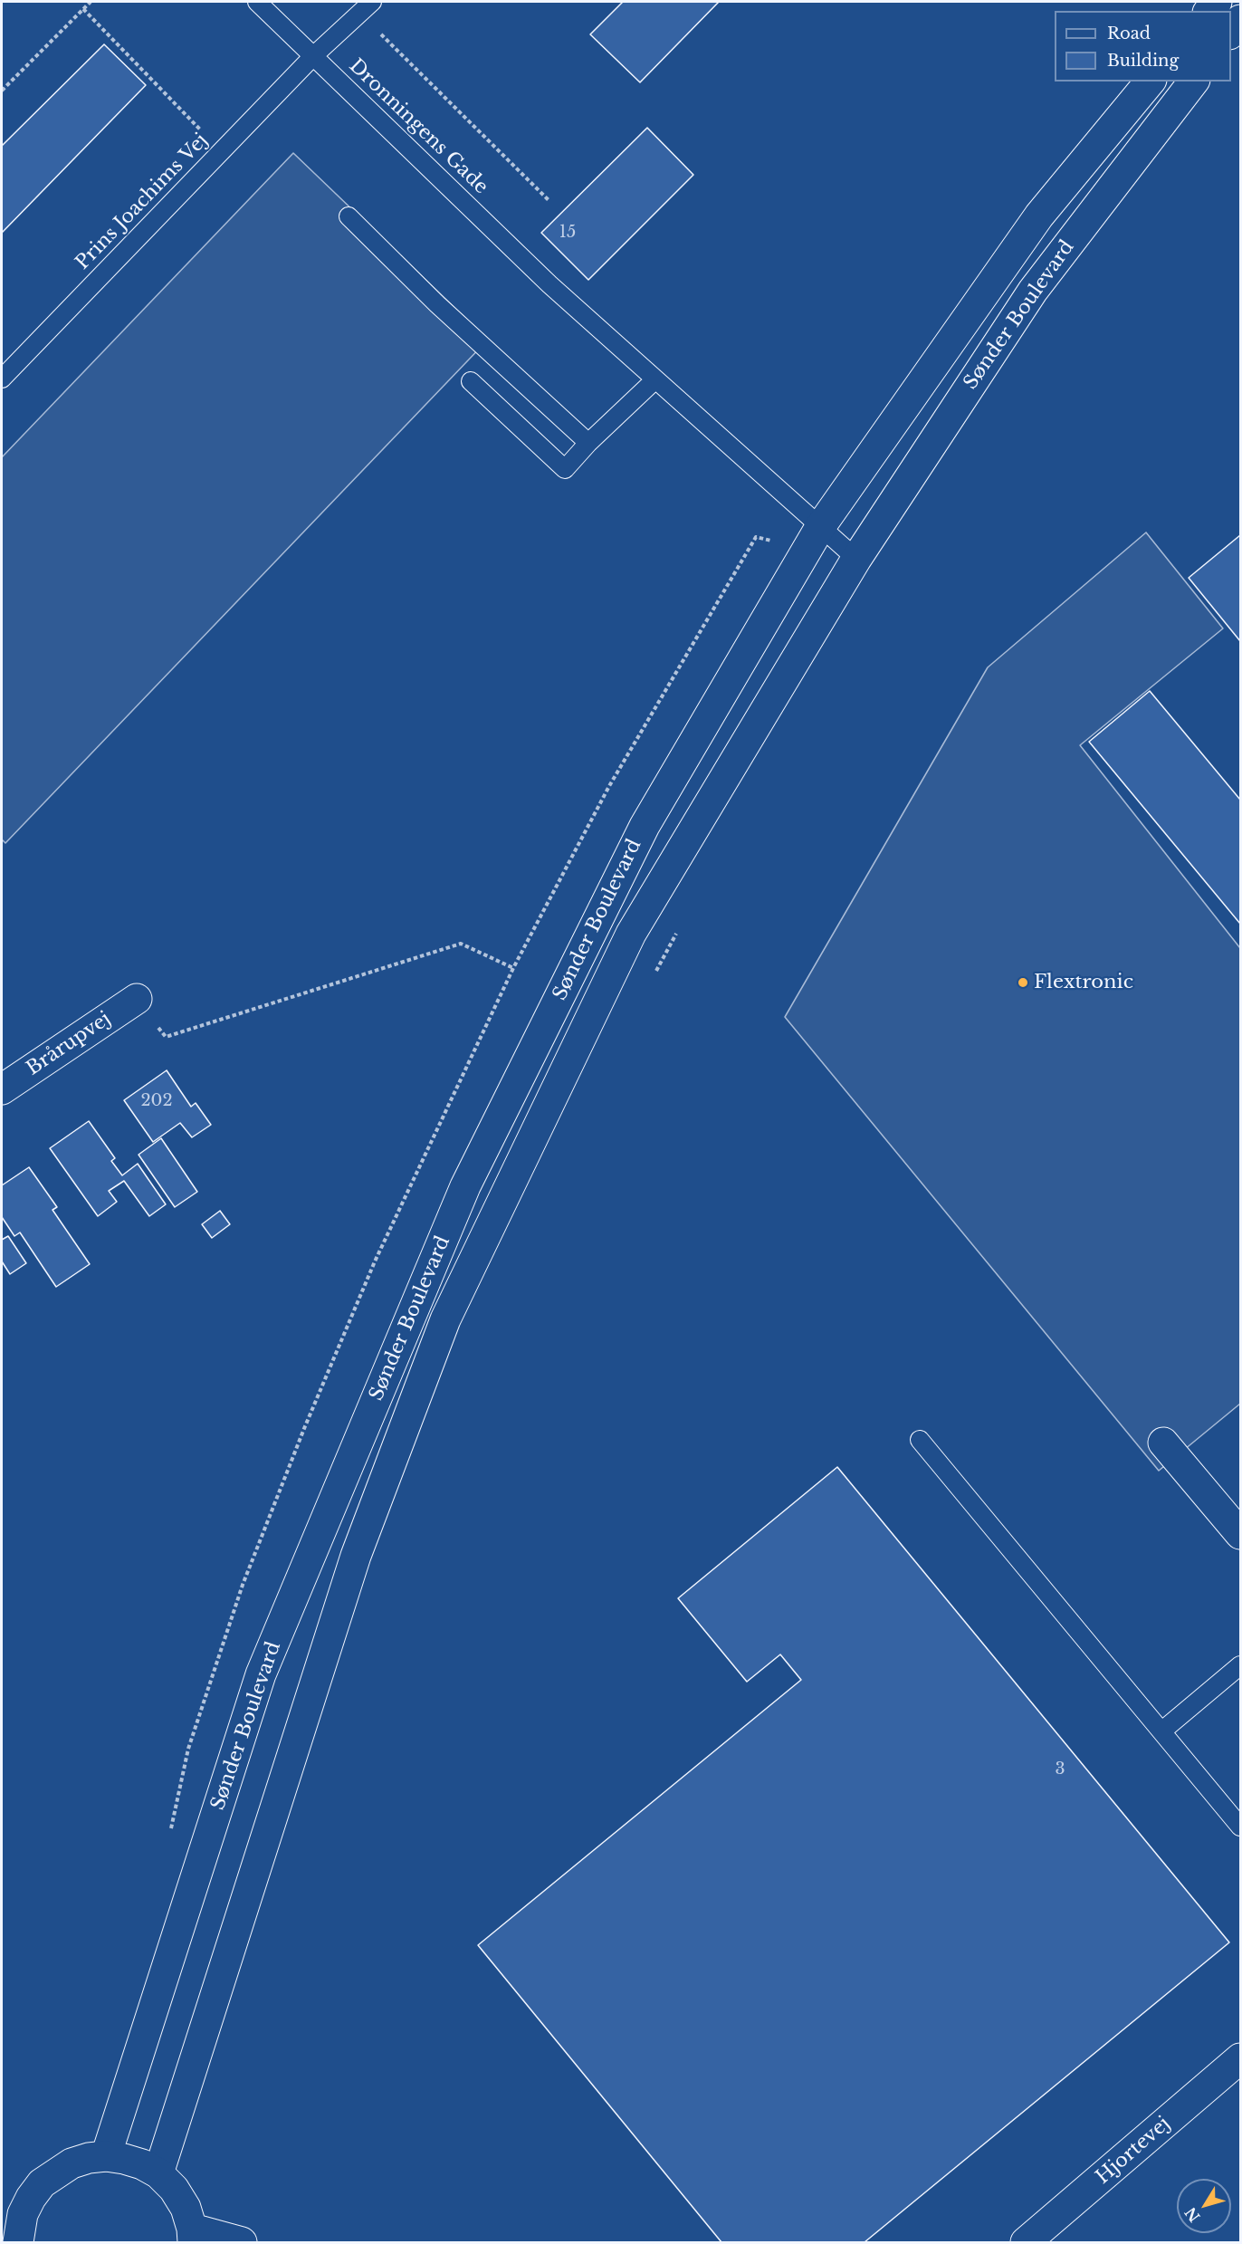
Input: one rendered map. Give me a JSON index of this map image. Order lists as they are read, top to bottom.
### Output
{
  "streets": {
    "main road": ["Sønder Boulevard", "Brårupvej", "Hjortevej"],
    "lane": ["Dronningens Gade", "Prins Joachims Vej"]
  },
  "crossings": [
    ["Dronningens Gade", "Prins Joachims Vej"]
  ],
  "places": ["Flextronic"],
  "house_numbers": ["15", "202", "3"],
  "legend": ["Road", "Building"],
  "north": "bottom left"
}
